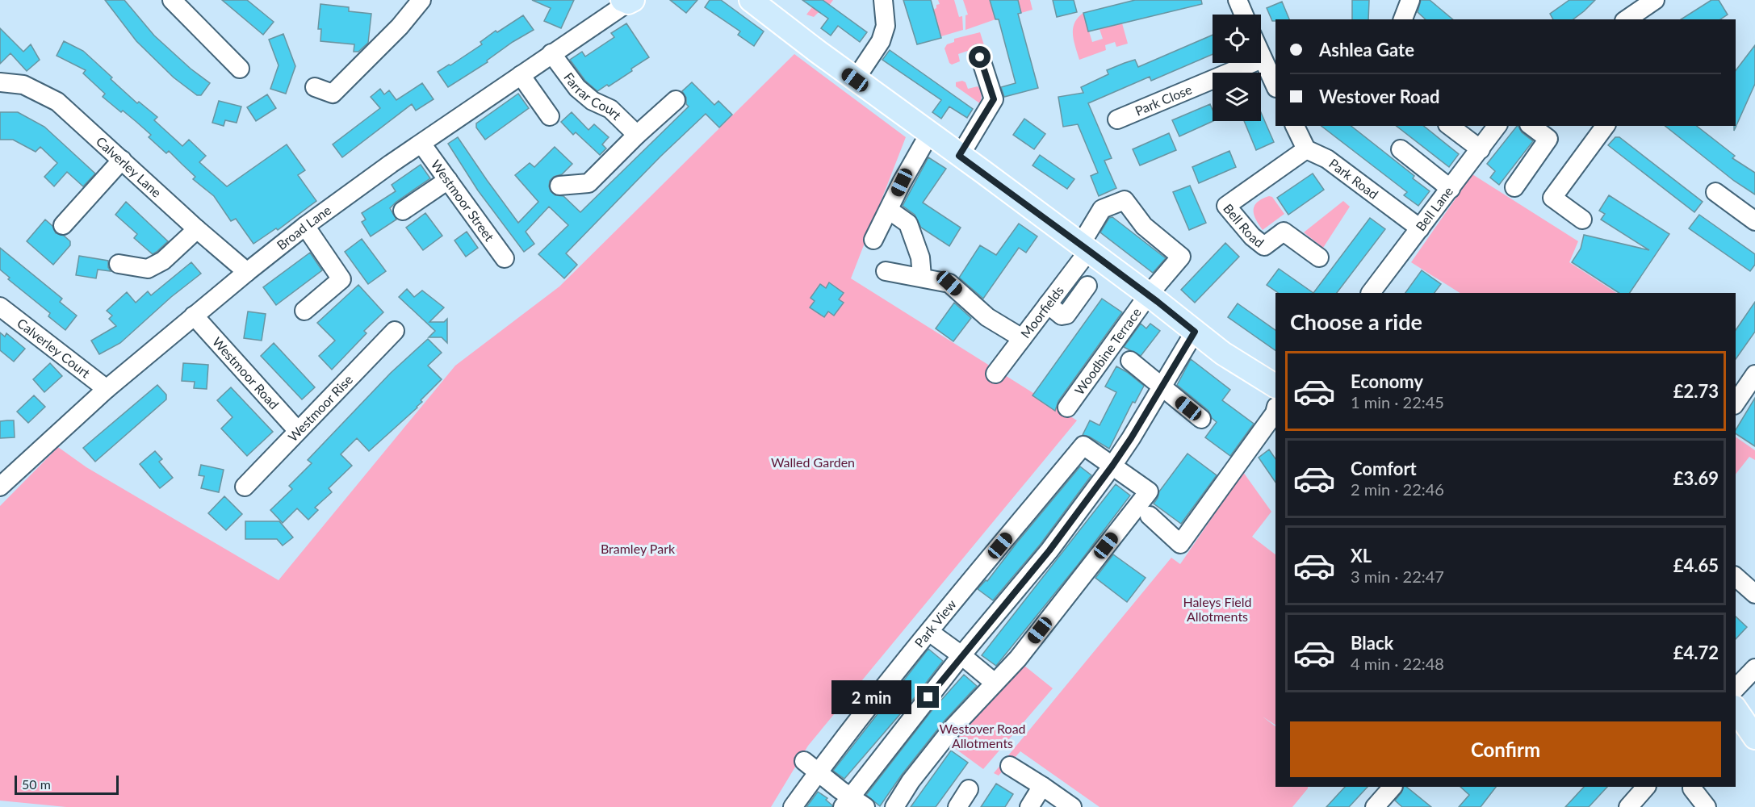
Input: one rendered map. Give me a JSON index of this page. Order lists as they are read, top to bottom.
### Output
{
  "streets": {
    "street": [
      "Farrar Court",
      "Park Close",
      "Calverley Lane",
      "Park Road",
      "Westmoor Street",
      "Bell Lane",
      "Bell Road",
      "Broad Lane",
      "Moorfields",
      "Calverley Court",
      "Woodbine Terrace",
      "Westmoor Road",
      "Westmoor Rise",
      "Park View"
    ]
  },
  "crossings": [
    ["Farrar Court", "Broad Lane"],
    ["Calverley Lane", "Broad Lane"],
    ["Park Road", "Bell Lane"],
    ["Park Road", "Bell Road"],
    ["Westmoor Street", "Broad Lane"],
    ["Broad Lane", "Calverley Court"],
    ["Broad Lane", "Westmoor Road"],
    ["Moorfields", "Woodbine Terrace"],
    ["Westmoor Road", "Westmoor Rise"]
  ],
  "parks": [
    "Walled Garden",
    "Bramley Park",
    "Haleys Field Allotments",
    "Westover Road Allotments"
  ],
  "scale_bar": "50 m",
  "page": {
    "banner": ["Ashlea Gate", "Westover Road"],
    "heading": "Choose a ride",
    "list": [
      {
        "name": "Economy",
        "note": "1 min · 22:45",
        "value": "£2.73"
      },
      {
        "name": "Comfort",
        "note": "2 min · 22:46",
        "value": "£3.69"
      },
      {
        "name": "XL",
        "note": "3 min · 22:47",
        "value": "£4.65"
      },
      {
        "name": "Black",
        "note": "4 min · 22:48",
        "value": "£4.72"
      }
    ],
    "bubble": "2 min",
    "buttons": "Confirm",
    "scale": "50 m"
  }
}
